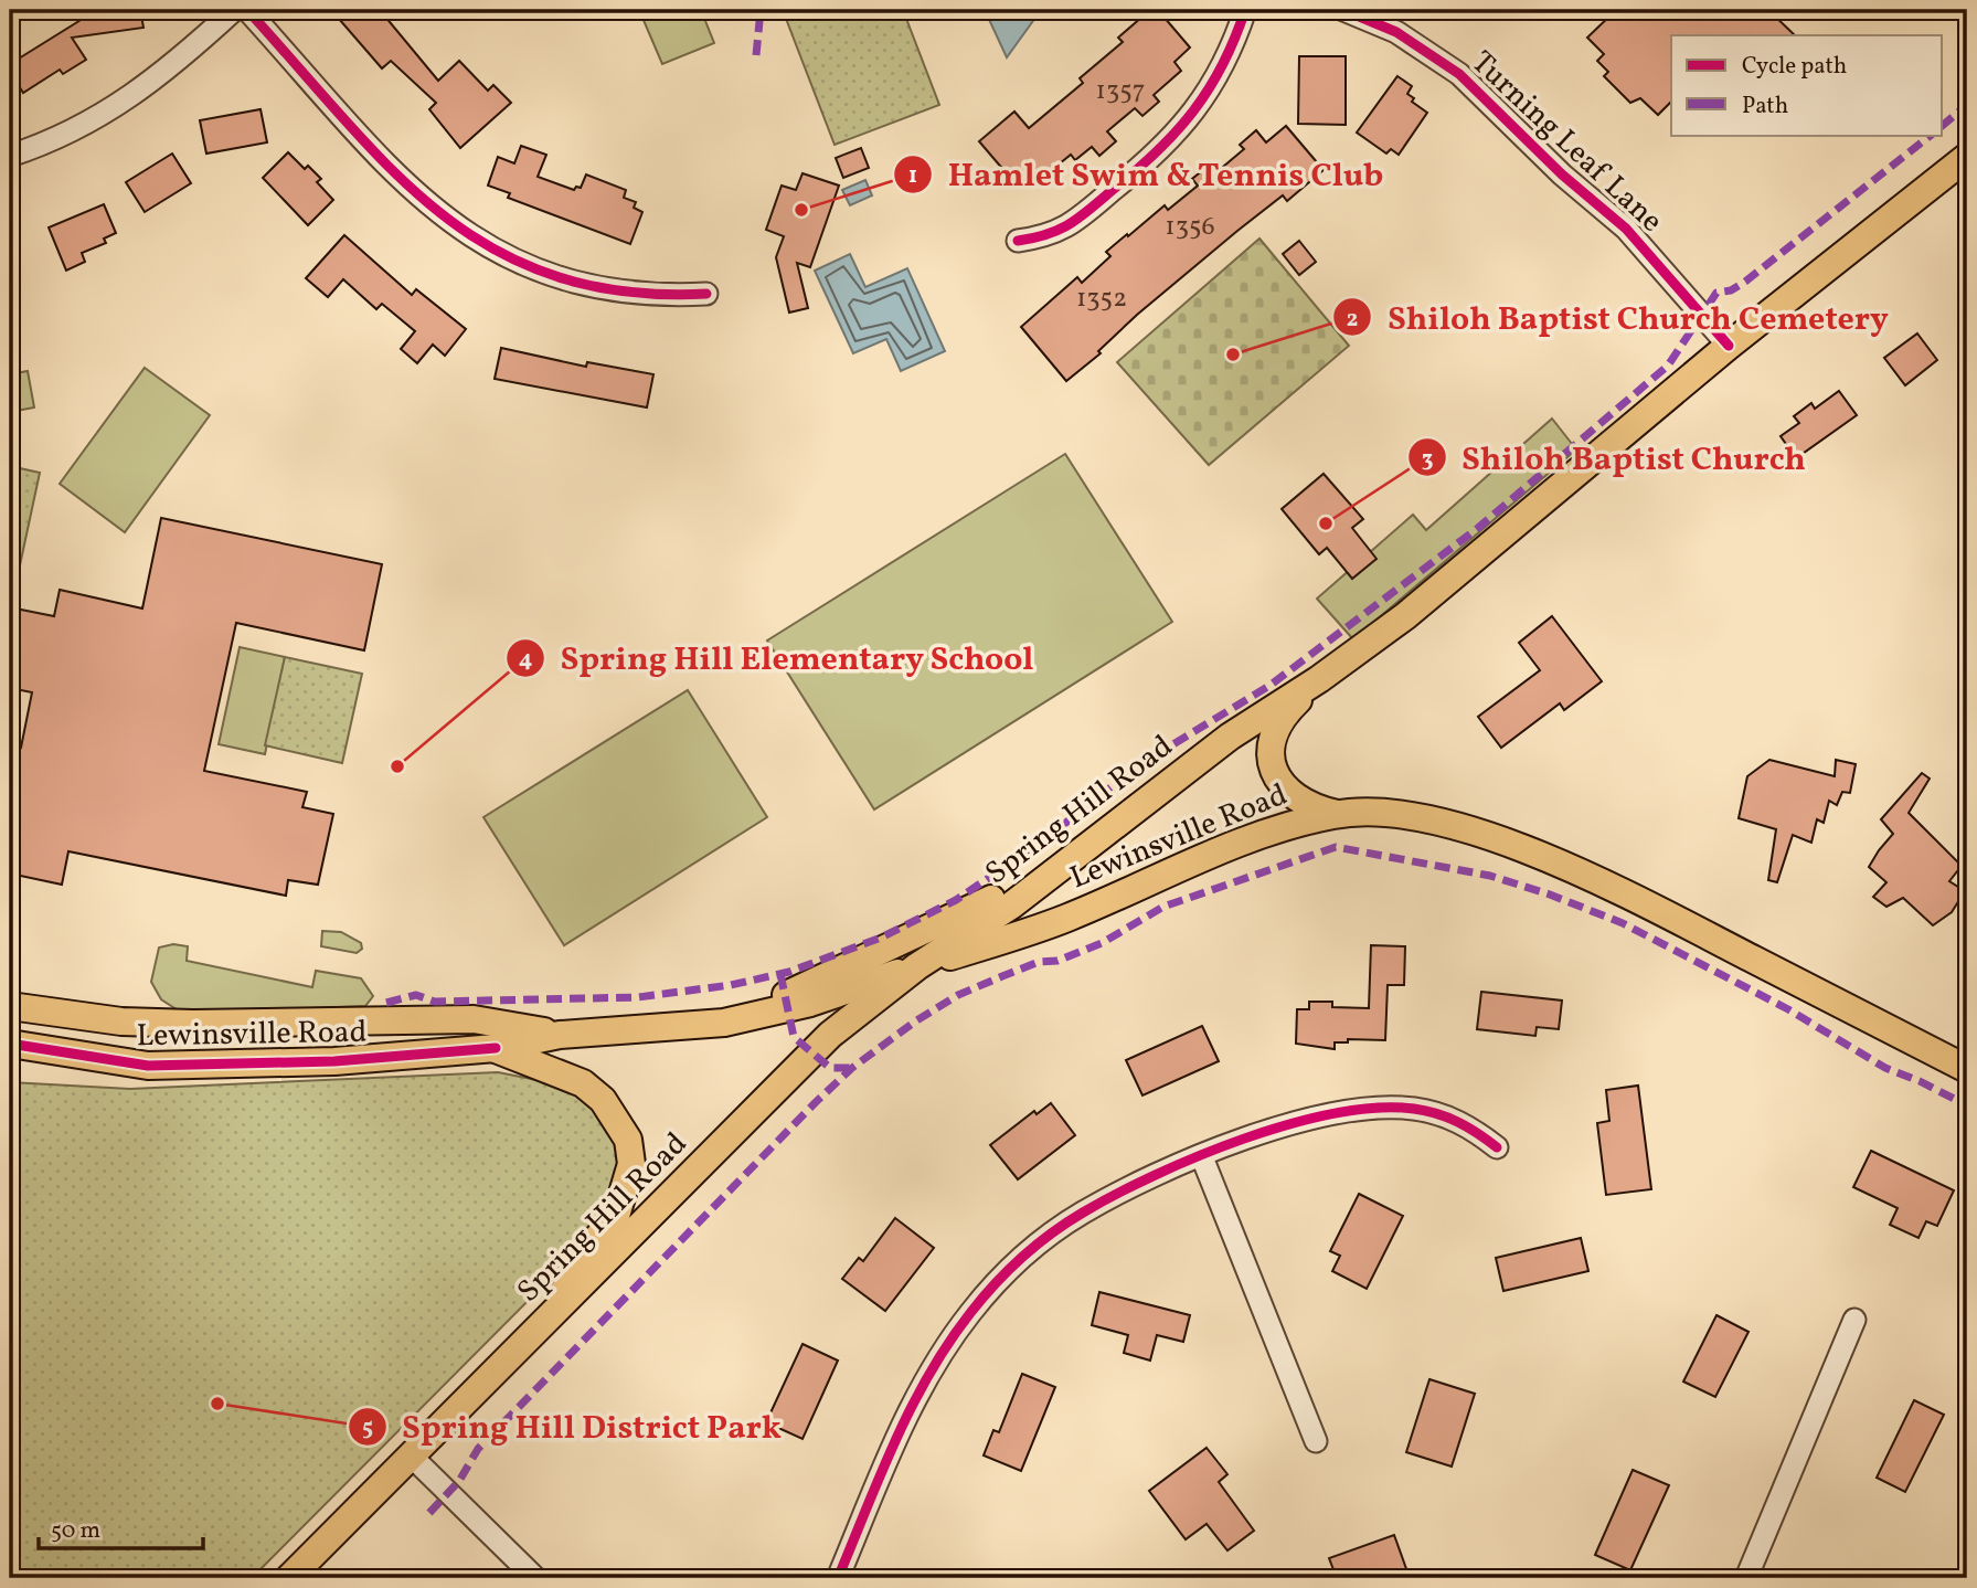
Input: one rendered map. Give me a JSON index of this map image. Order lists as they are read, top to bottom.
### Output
{
  "streets": {
    "main road": ["Spring Hill Road", "Lewinsville Road"],
    "street": ["Turning Leaf Lane"]
  },
  "crossings": [
    ["Turning Leaf Lane", "Spring Hill Road"],
    ["Spring Hill Road", "Lewinsville Road"]
  ],
  "places": [
    "Hamlet Swim & Tennis Club",
    "Shiloh Baptist Church Cemetery",
    "Shiloh Baptist Church",
    "Spring Hill Elementary School",
    "Spring Hill District Park"
  ],
  "house_numbers": ["1357", "1356", "1352"],
  "legend": ["Cycle path", "Path"],
  "scale_bar": "50 m"
}
